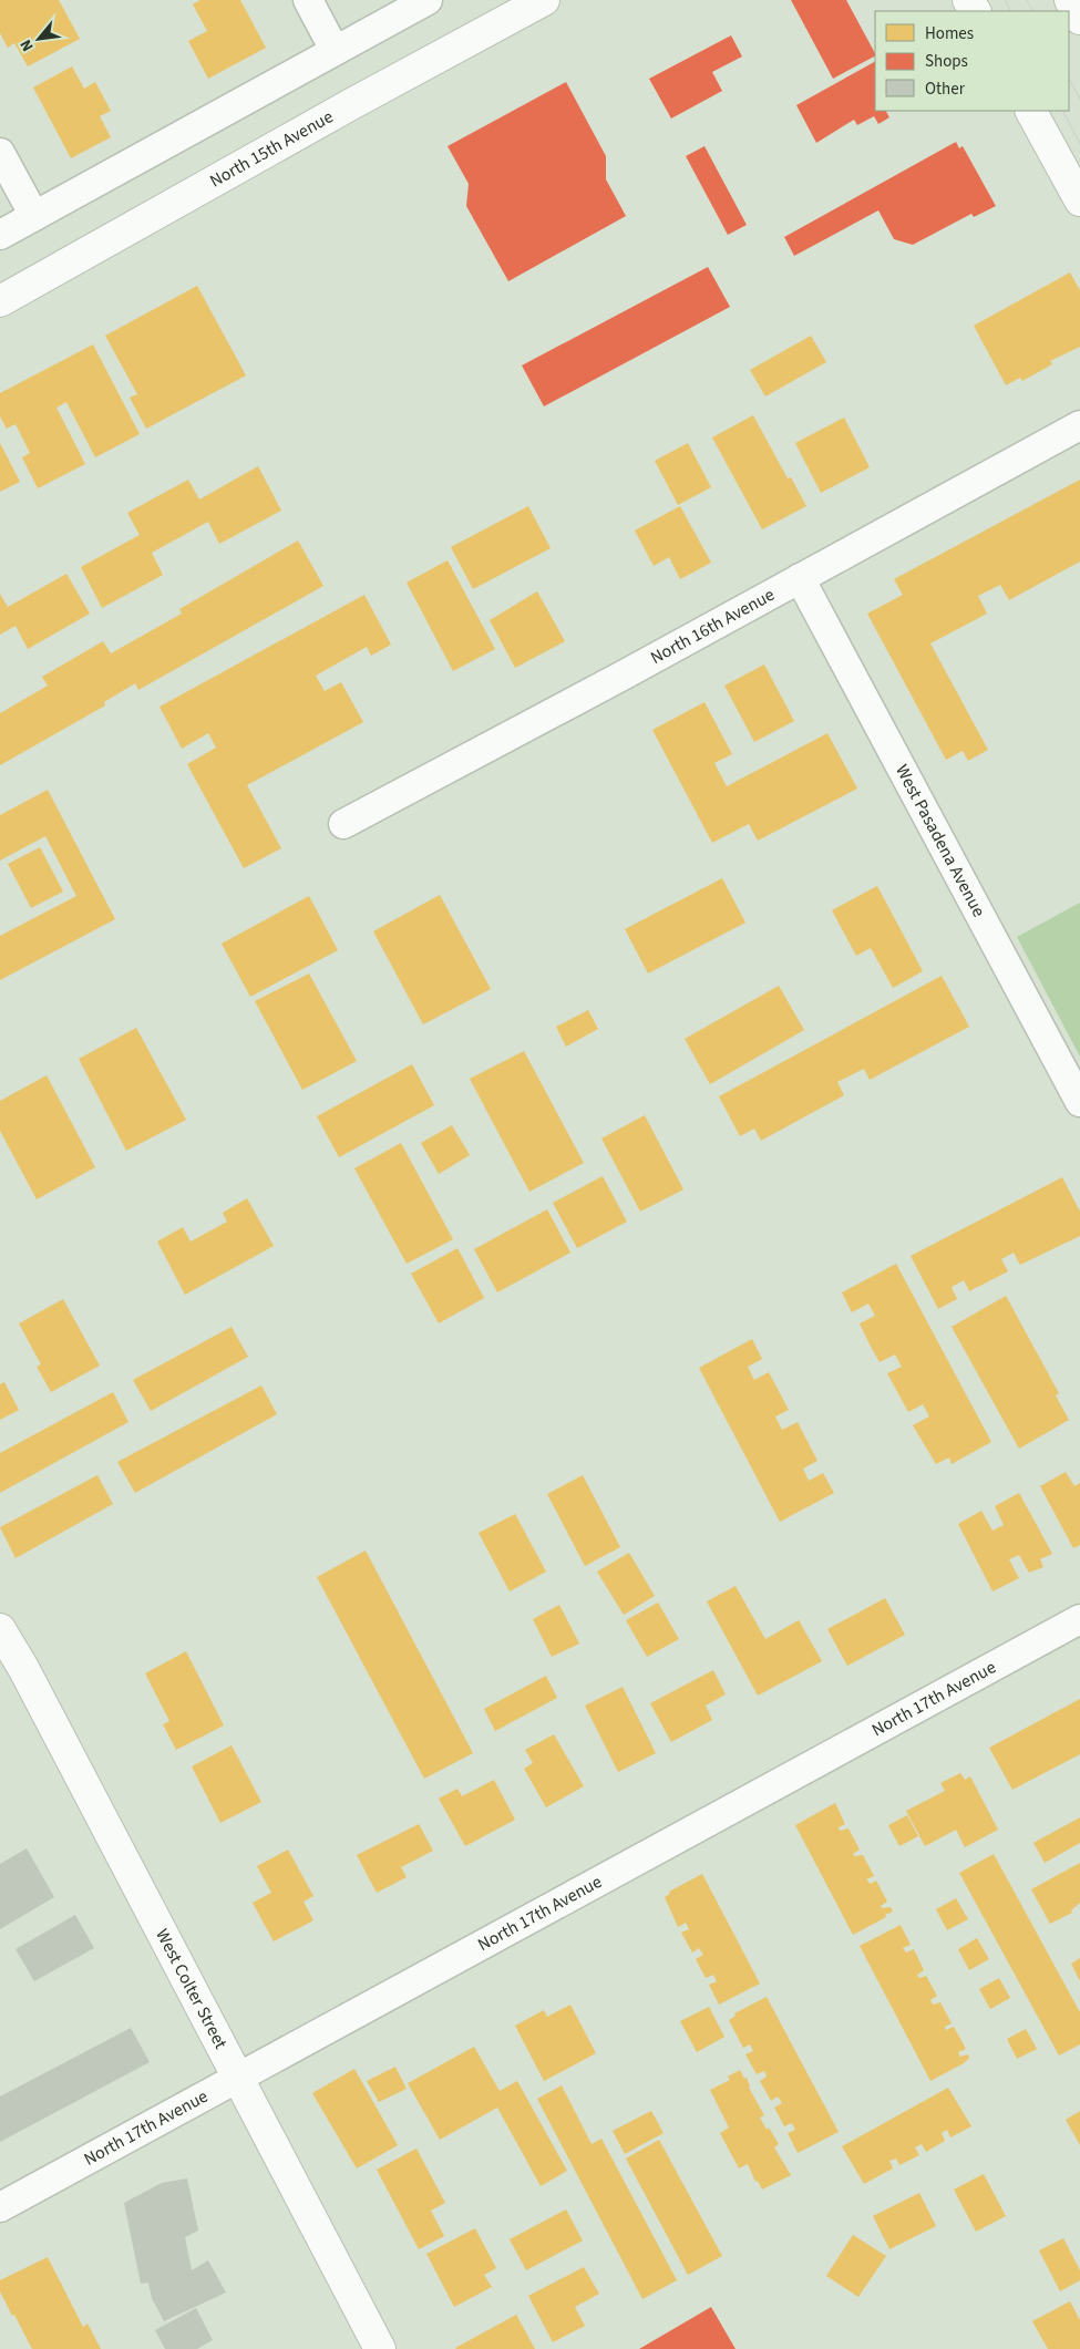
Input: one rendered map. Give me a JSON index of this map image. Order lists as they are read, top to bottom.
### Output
{
  "streets": {
    "street": [
      "North 15th Avenue",
      "North 16th Avenue",
      "West Pasadena Avenue",
      "North 17th Avenue",
      "West Colter Street"
    ]
  },
  "crossings": [
    ["North 16th Avenue", "West Pasadena Avenue"],
    ["North 17th Avenue", "West Colter Street"]
  ],
  "legend": ["Homes", "Shops", "Other"],
  "north": "bottom left"
}
